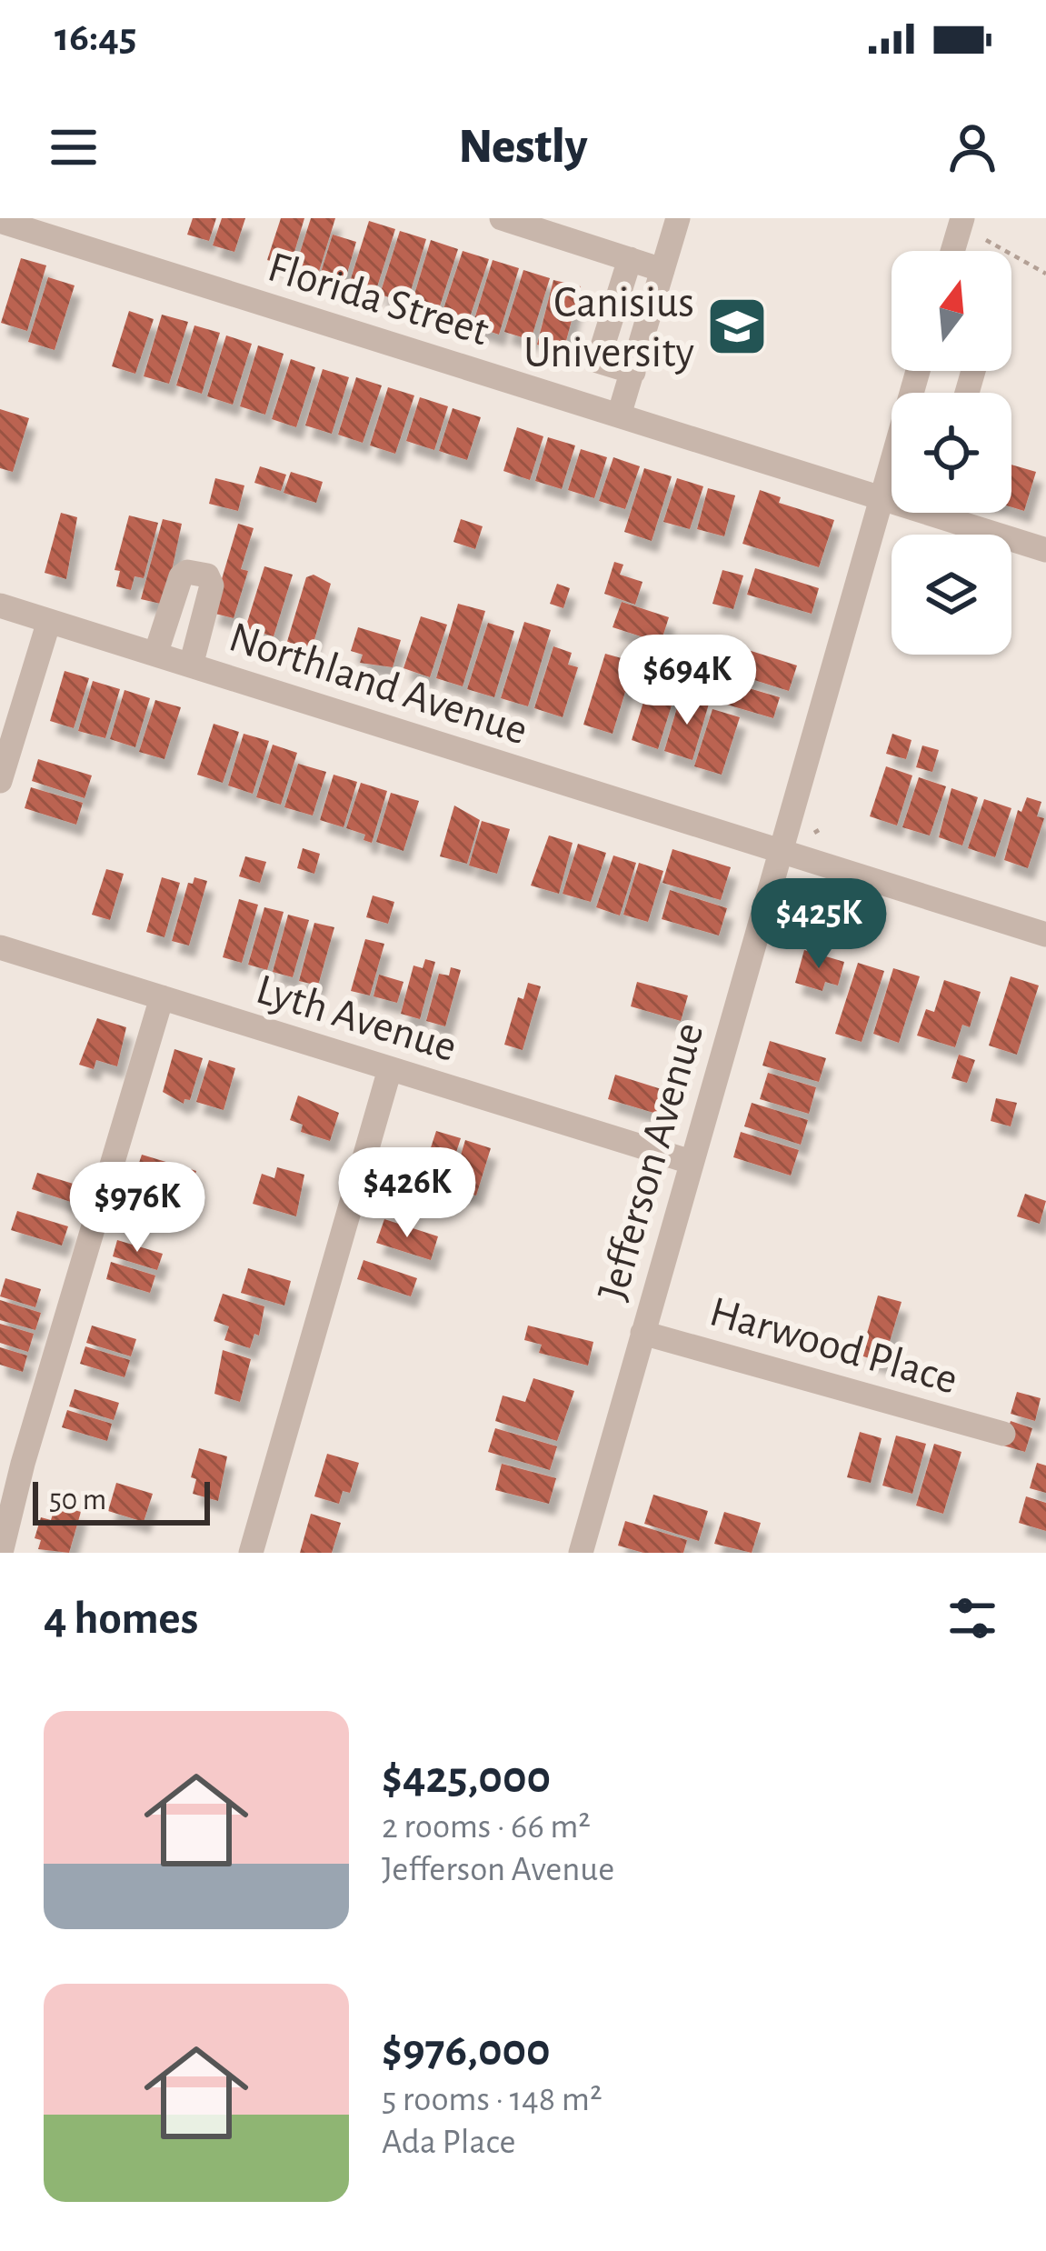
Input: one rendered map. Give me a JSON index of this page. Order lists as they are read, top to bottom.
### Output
{
  "streets": {
    "street": [
      "Florida Street",
      "Northland Avenue",
      "Lyth Avenue",
      "Jefferson Avenue",
      "Harwood Place"
    ]
  },
  "crossings": [
    ["Florida Street", "Jefferson Avenue"],
    ["Northland Avenue", "Jefferson Avenue"],
    ["Lyth Avenue", "Jefferson Avenue"],
    ["Jefferson Avenue", "Harwood Place"]
  ],
  "places": {
    "school or university": ["Canisius University"]
  },
  "scale_bar": "50 m",
  "north": "top",
  "page": {
    "status": "16:45",
    "header": "Nestly",
    "price": [
      "$694K",
      "$425K",
      "$426K",
      "$976K"
    ],
    "scale": "50 m",
    "heading": "4 homes",
    "list": [
      {
        "name": "$425,000",
        "note": "2 rooms · 66 m² · Jefferson Avenue"
      },
      {
        "name": "$976,000",
        "note": "5 rooms · 148 m² · Ada Place"
      }
    ]
  }
}
